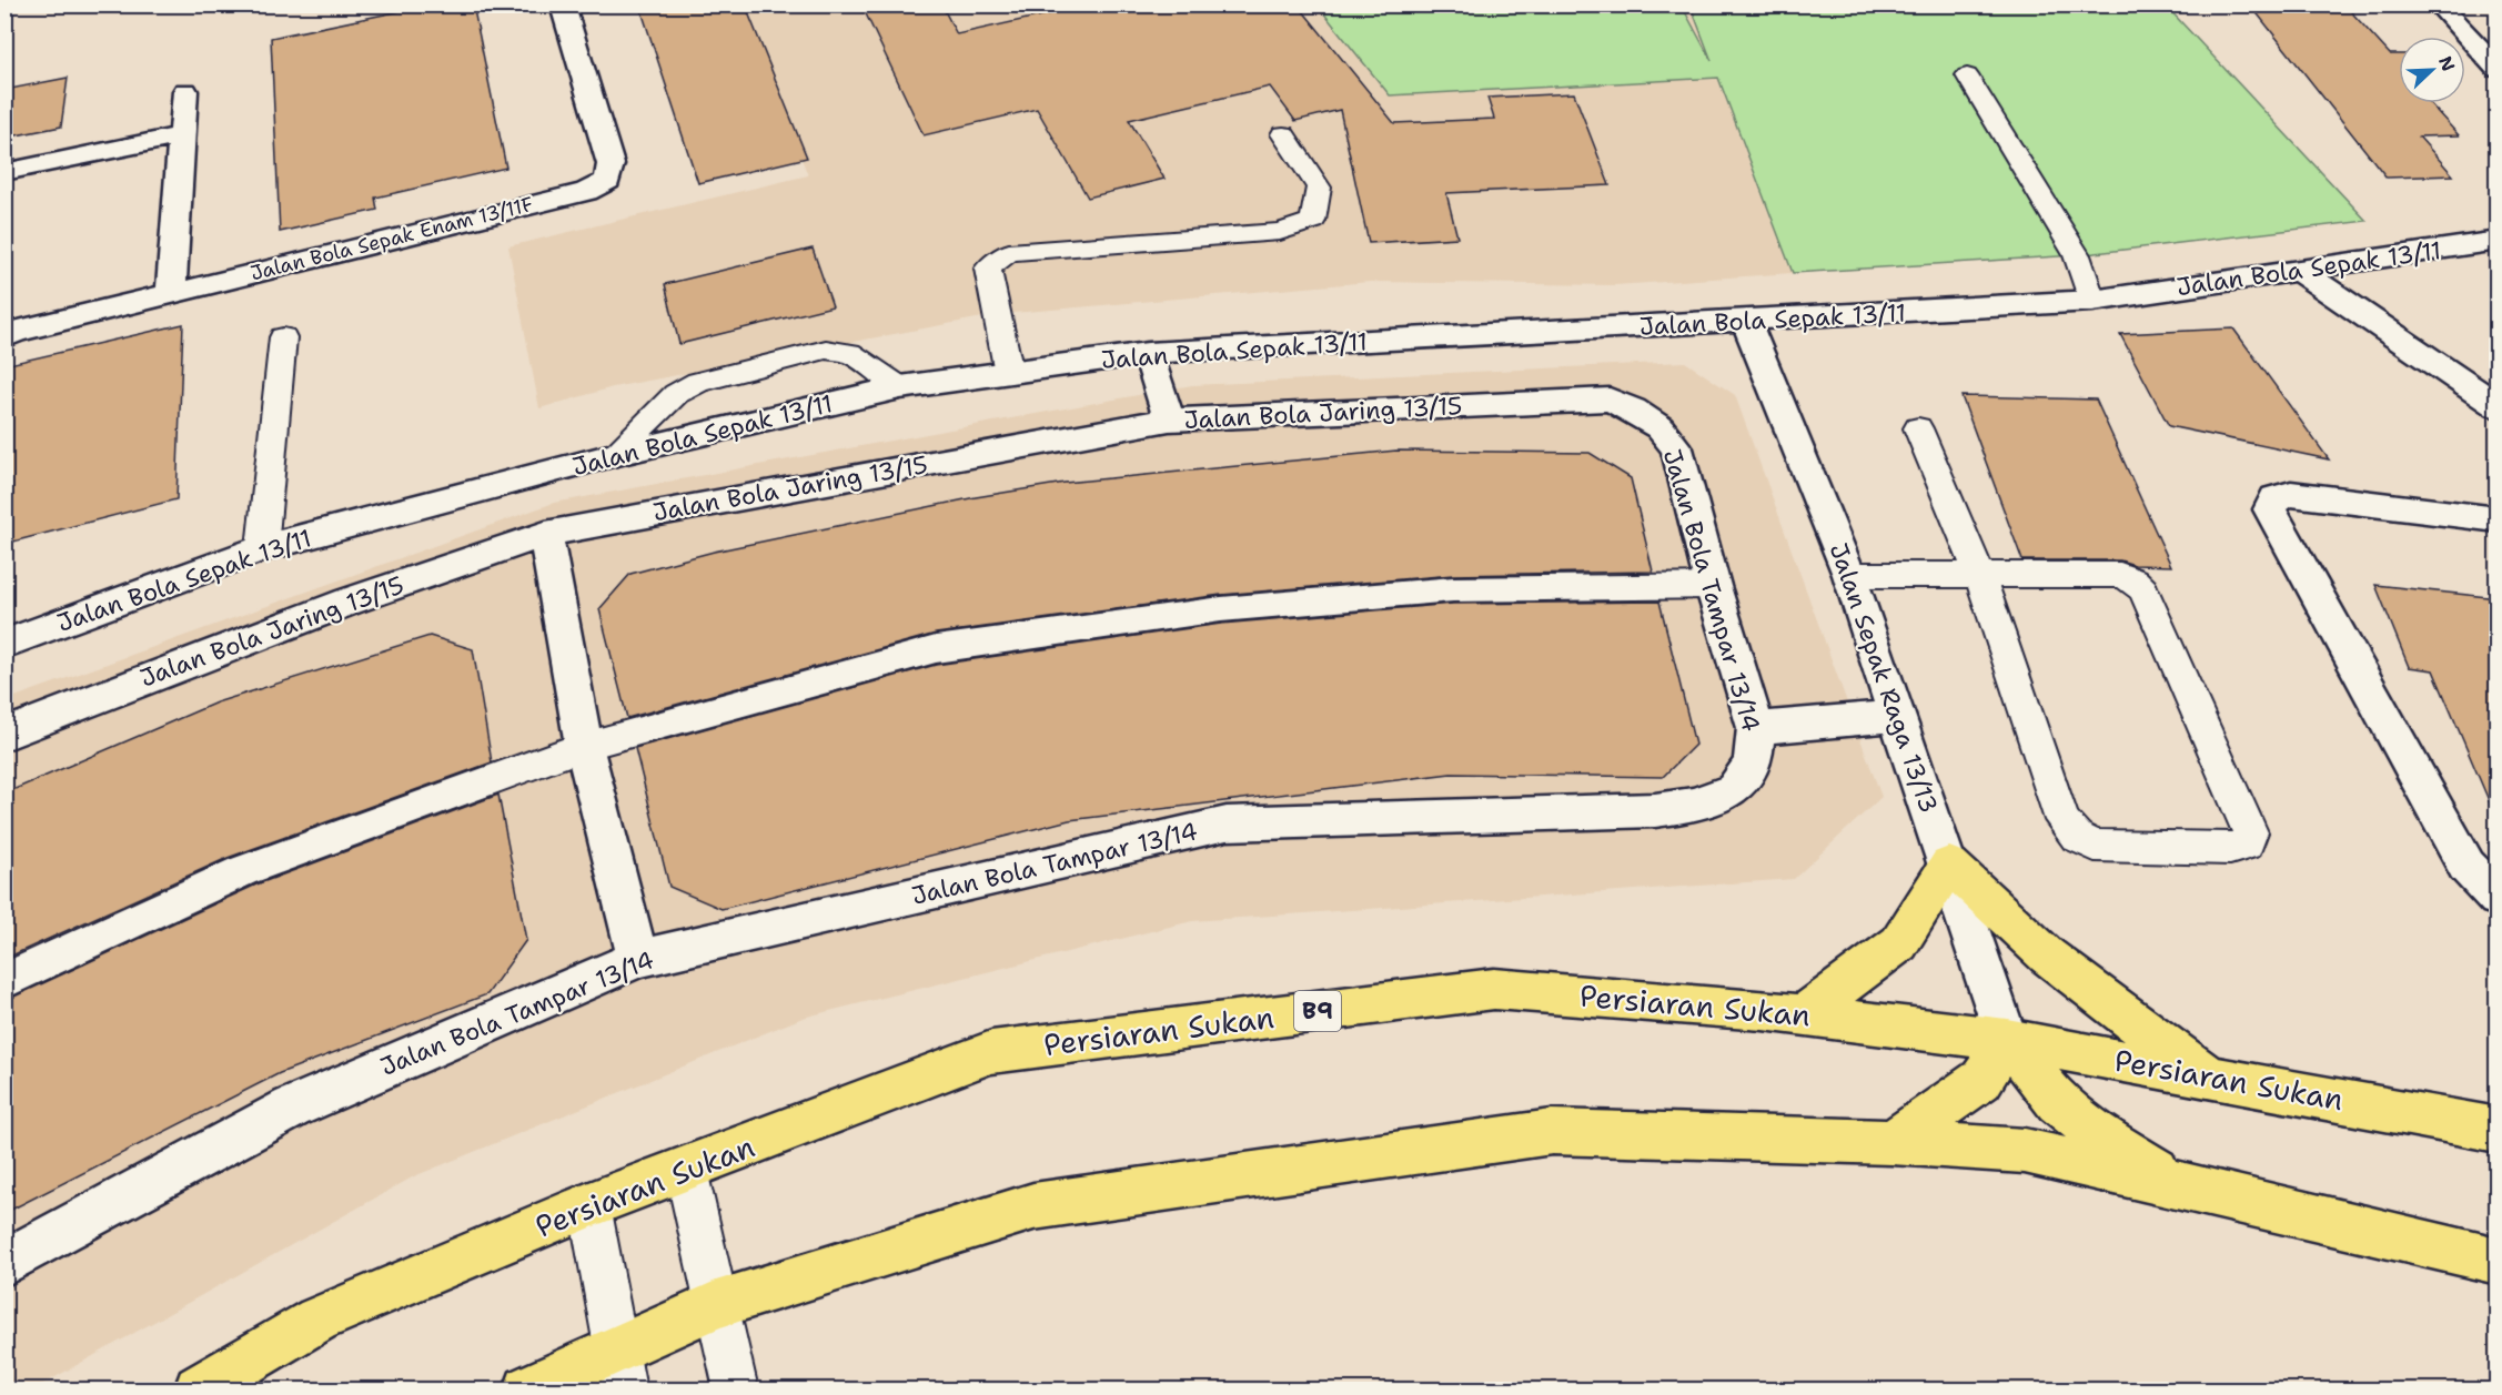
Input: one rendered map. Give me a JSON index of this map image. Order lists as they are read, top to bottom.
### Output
{
  "streets": {
    "main road": ["Persiaran Sukan", "B9"],
    "street": [
      "Jalan Bola Sepak Enam 13/11F",
      "Jalan Bola Sepak 13/11",
      "Jalan Bola Jaring 13/15",
      "Jalan Bola Tampar 13/14",
      "Jalan Sepak Raga 13/13"
    ]
  },
  "crossings": [
    ["Jalan Bola Sepak 13/11", "Jalan Sepak Raga 13/13"],
    ["Jalan Bola Jaring 13/15", "Jalan Bola Tampar 13/14"],
    ["Jalan Sepak Raga 13/13", "Persiaran Sukan"]
  ],
  "north": "top right"
}
